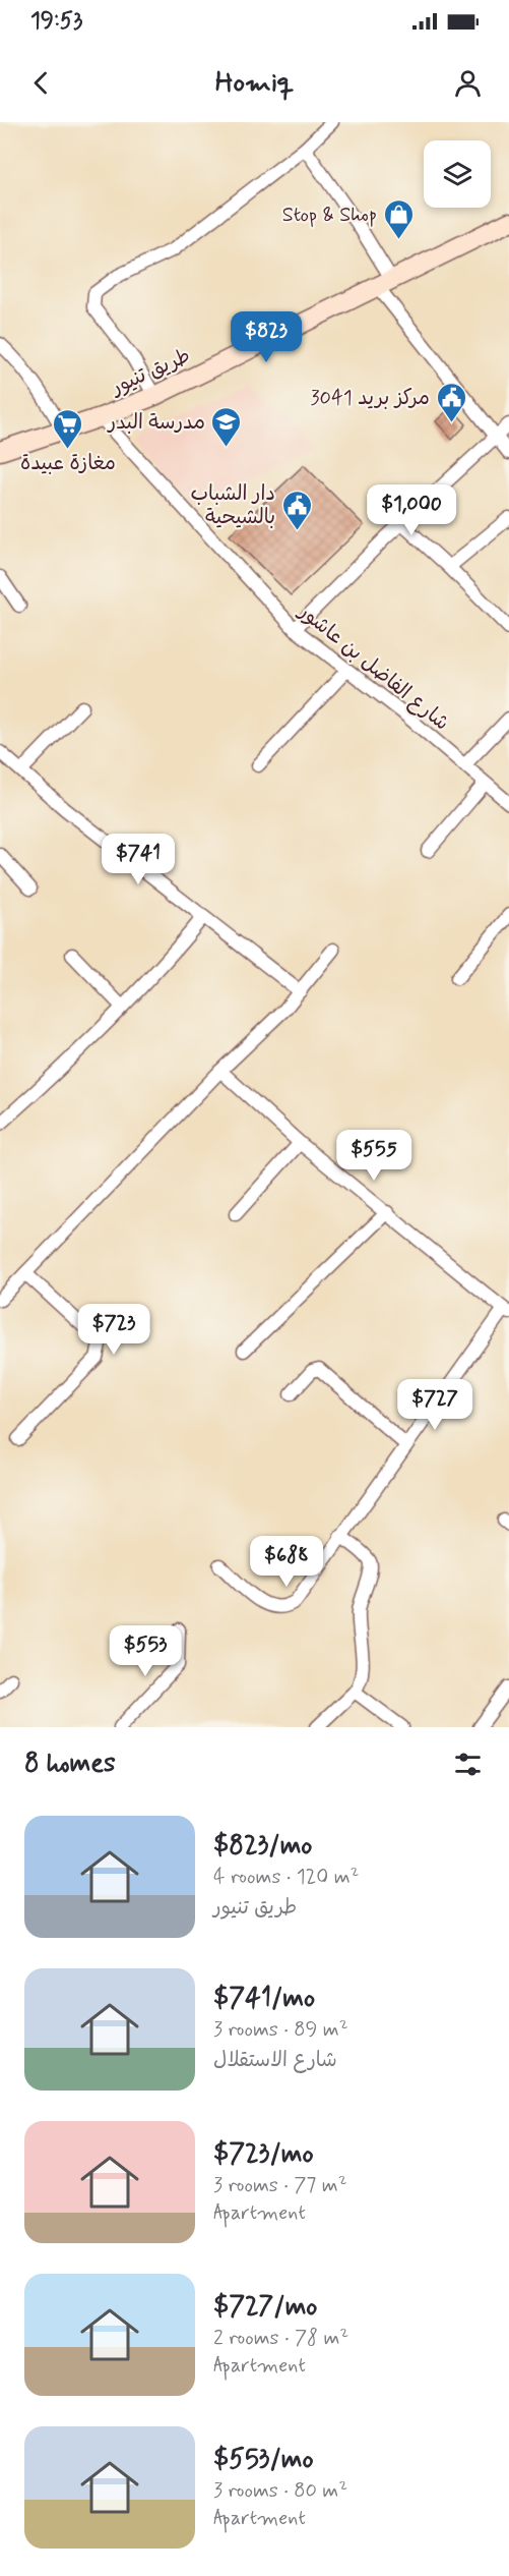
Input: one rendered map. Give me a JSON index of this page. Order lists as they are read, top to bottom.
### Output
{
  "streets": {
    "main road": ["طريق تنيور"],
    "street": ["شارع الفاضل بن عاشور"]
  },
  "crossings": [
    ["طريق تنيور", "شارع الفاضل بن عاشور"]
  ],
  "places": {
    "shop": ["Stop & Shop"],
    "public building": ["مركز بريد 3041", "دار الشباب بالشيحية"],
    "school or university": ["مدرسة البدر"],
    "supermarket": ["مغازة عبيدة"]
  },
  "page": {
    "status": "19:53",
    "header": "Homiq",
    "price": [
      "$823",
      "$1,000",
      "$741",
      "$555",
      "$723",
      "$727",
      "$688",
      "$553"
    ],
    "heading": "8 homes",
    "list": [
      {
        "name": "$823/mo",
        "note": "4 rooms · 120 m² · طريق تنيور"
      },
      {
        "name": "$741/mo",
        "note": "3 rooms · 89 m² · شارع الاستقلال"
      },
      {
        "name": "$723/mo",
        "note": "3 rooms · 77 m² · Apartment"
      },
      {
        "name": "$727/mo",
        "note": "2 rooms · 78 m² · Apartment"
      },
      {
        "name": "$553/mo",
        "note": "3 rooms · 80 m² · Apartment"
      }
    ]
  }
}
